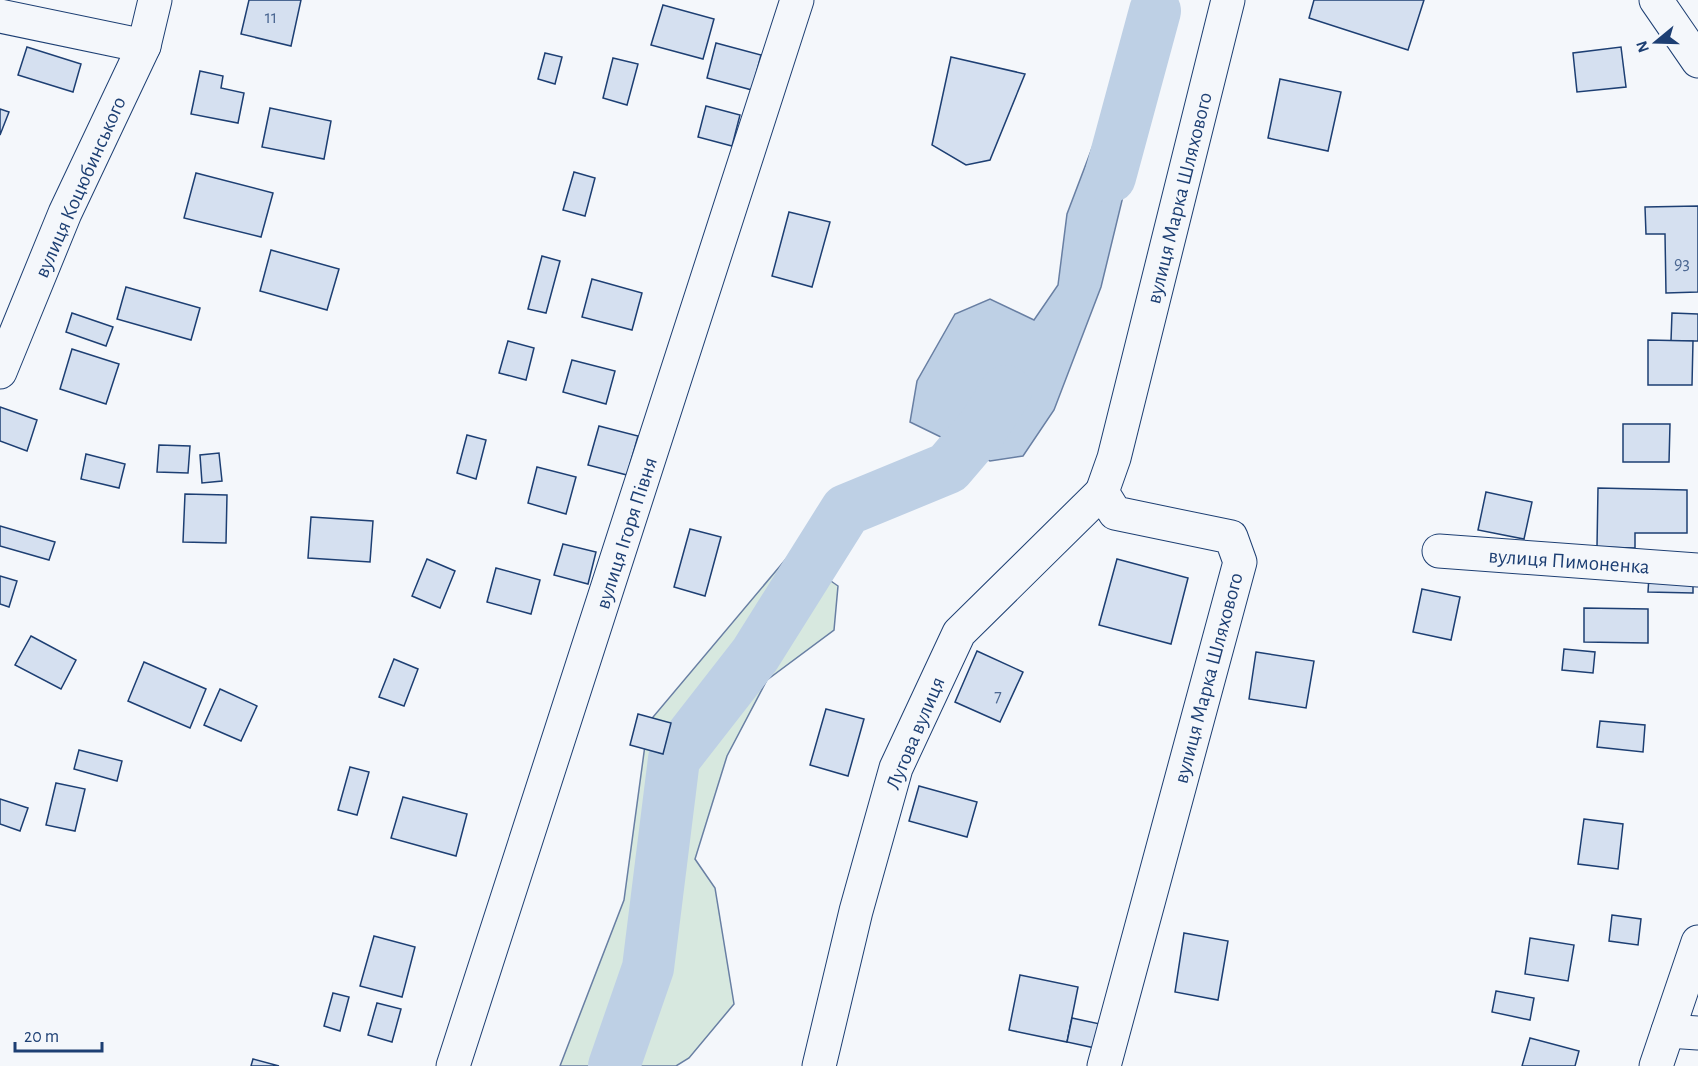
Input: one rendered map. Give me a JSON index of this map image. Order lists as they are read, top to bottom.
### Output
{
  "streets": {
    "street": [
      "вулиця Коцюбинського",
      "вулиця Марка Шляхового",
      "вулиця Ігоря Півня",
      "вулиця Пимоненка",
      "Лугова вулиця"
    ]
  },
  "crossings": [
    ["вулиця Марка Шляхового", "Лугова вулиця"]
  ],
  "house_numbers": ["11", "93", "7"],
  "scale_bar": "20 m",
  "north": "left"
}
